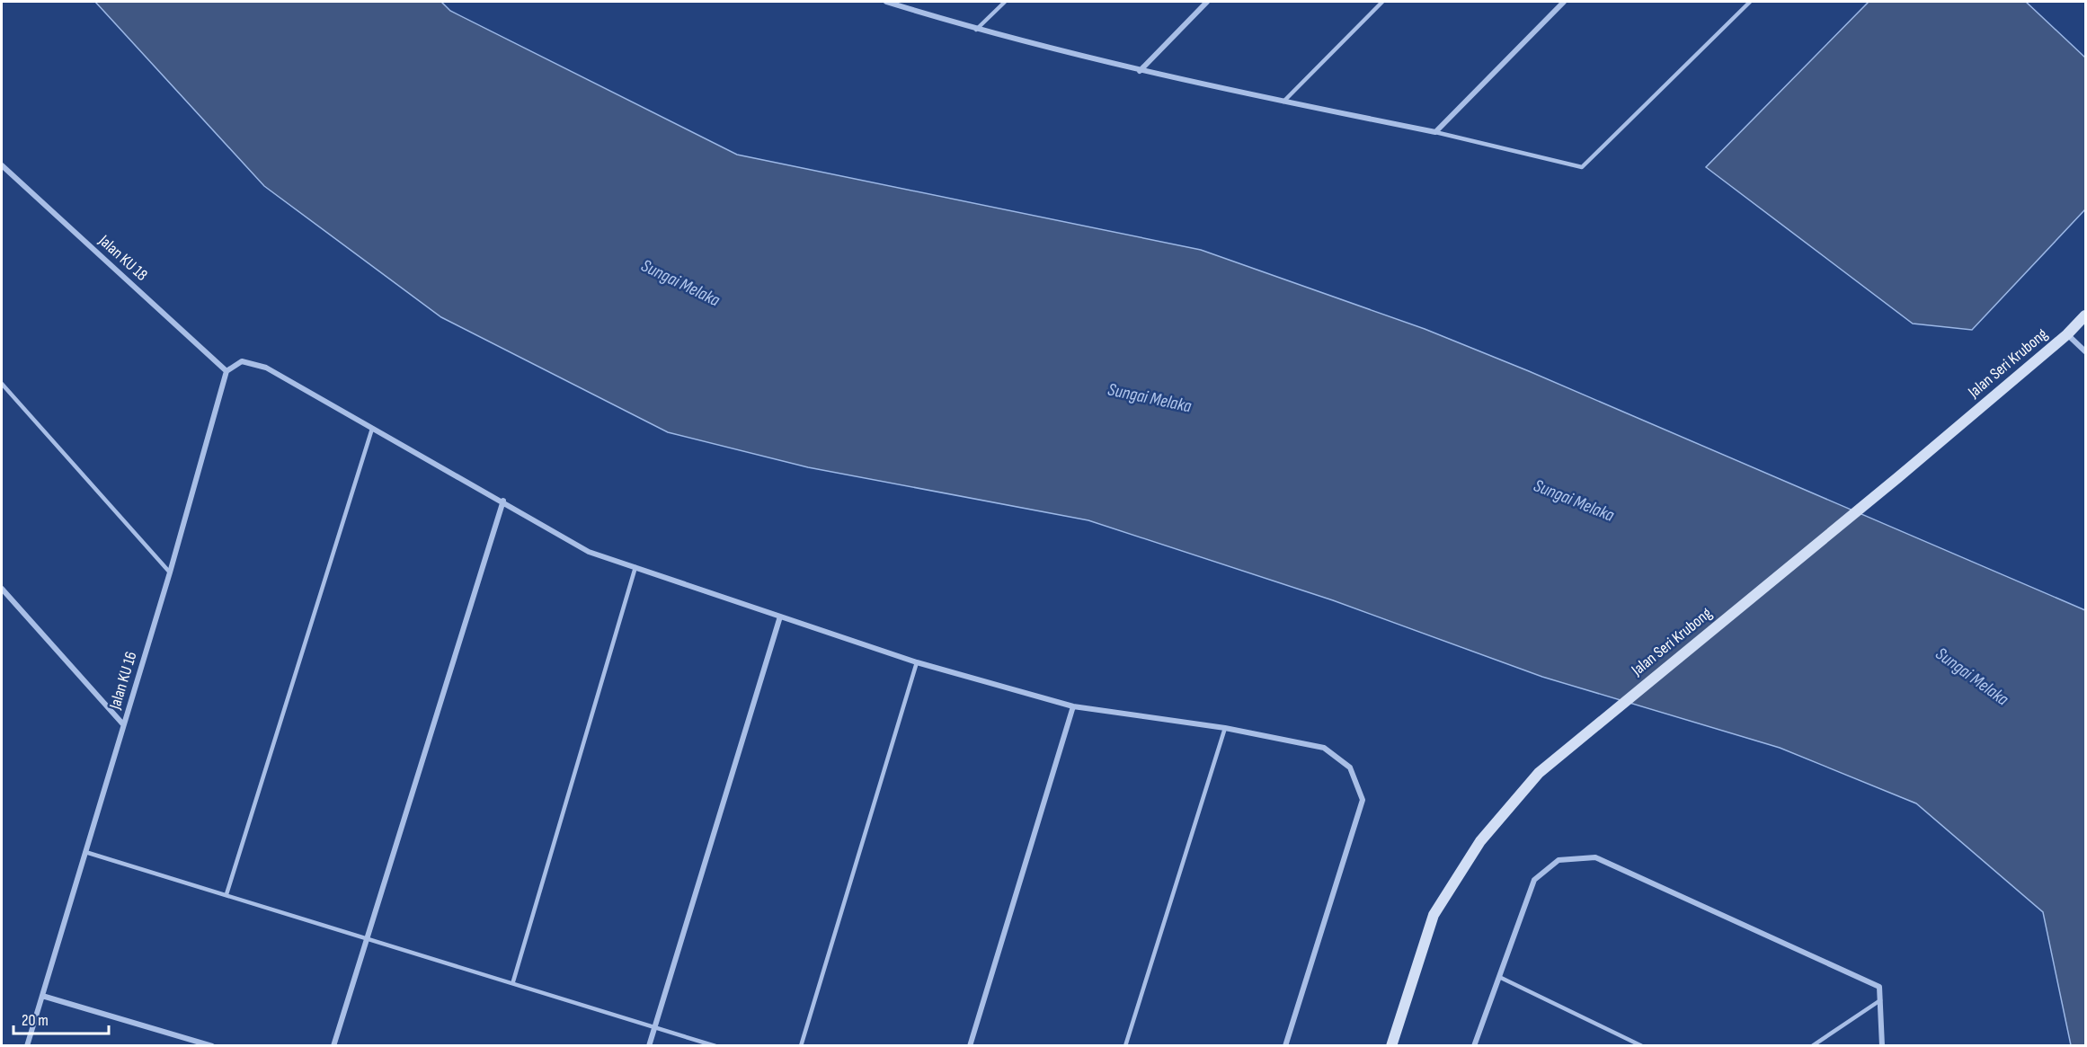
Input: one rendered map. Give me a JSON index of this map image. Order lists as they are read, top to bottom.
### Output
{
  "streets": {
    "street": ["Jalan KU 18", "Jalan Seri Krubong", "Jalan KU 16"]
  },
  "crossings": [
    ["Jalan KU 18", "Jalan KU 16"]
  ],
  "water": ["Sungai Melaka"],
  "scale_bar": "20 m"
}
